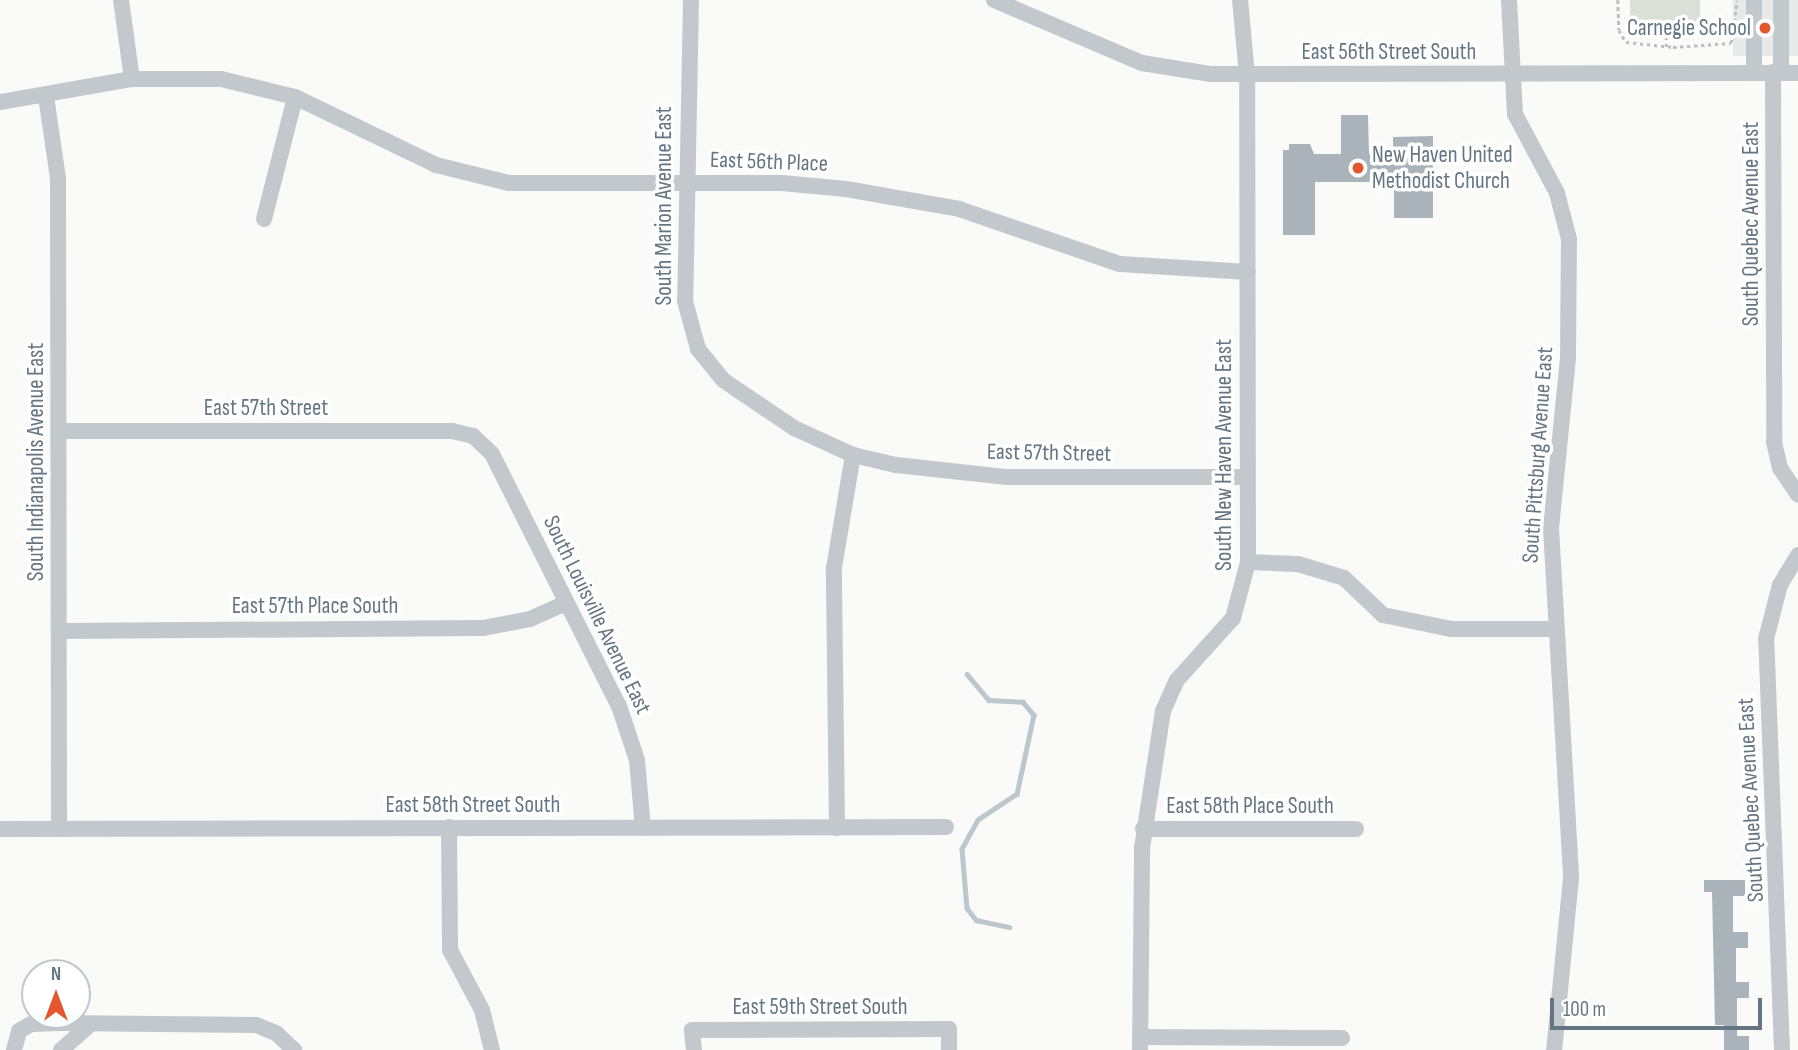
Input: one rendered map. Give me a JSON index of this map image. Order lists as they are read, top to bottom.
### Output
{
  "streets": {
    "street": [
      "East 56th Street South",
      "East 56th Place",
      "South Marion Avenue East",
      "South Quebec Avenue East",
      "East 57th Street",
      "South New Haven Avenue East",
      "South Pittsburg Avenue East",
      "South Indianapolis Avenue East",
      "East 57th Place South",
      "South Louisville Avenue East",
      "East 58th Street South",
      "East 58th Place South",
      "East 59th Street South"
    ]
  },
  "crossings": [
    ["East 56th Street South", "South Quebec Avenue East"],
    ["East 56th Street South", "South New Haven Avenue East"],
    ["East 56th Street South", "South Pittsburg Avenue East"],
    ["East 56th Place", "South Marion Avenue East"],
    ["East 56th Place", "South New Haven Avenue East"],
    ["East 56th Place", "South Indianapolis Avenue East"],
    ["South Marion Avenue East", "East 57th Street"],
    ["East 57th Street", "South New Haven Avenue East"],
    ["East 57th Street", "South Indianapolis Avenue East"],
    ["East 57th Street", "South Louisville Avenue East"],
    ["South New Haven Avenue East", "East 58th Place South"],
    ["South Indianapolis Avenue East", "East 57th Place South"],
    ["South Indianapolis Avenue East", "East 58th Street South"],
    ["East 57th Place South", "South Louisville Avenue East"],
    ["South Louisville Avenue East", "East 58th Street South"]
  ],
  "places": ["Carnegie School", "New Haven United Methodist Church"],
  "scale_bar": "100 m",
  "north": "top"
}
